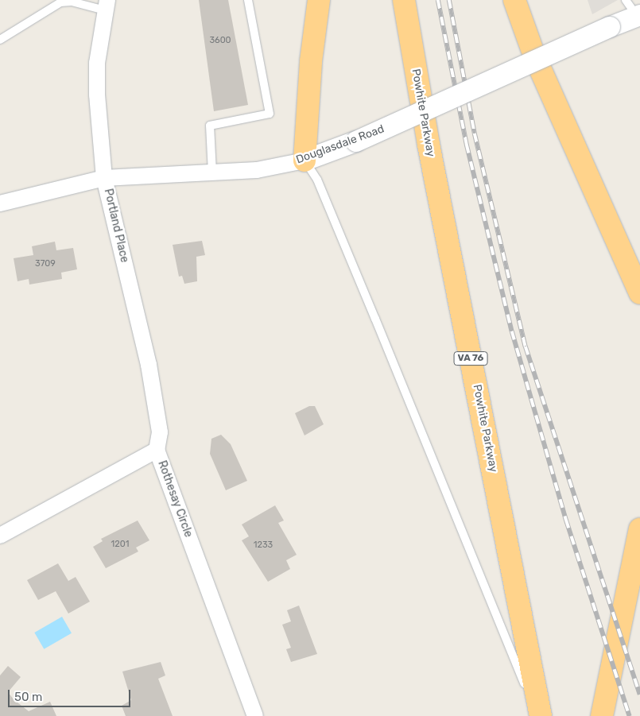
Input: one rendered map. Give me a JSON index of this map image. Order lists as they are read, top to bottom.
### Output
{
  "streets": {
    "highway": ["Powhite Parkway", "VA 76"],
    "street": ["Douglasdale Road", "Portland Place", "Rothesay Circle"]
  },
  "crossings": [
    ["Douglasdale Road", "Portland Place"],
    ["Portland Place", "Rothesay Circle"]
  ],
  "house_numbers": [
    "3600",
    "3709",
    "1201",
    "1233"
  ],
  "scale_bar": "50 m"
}
